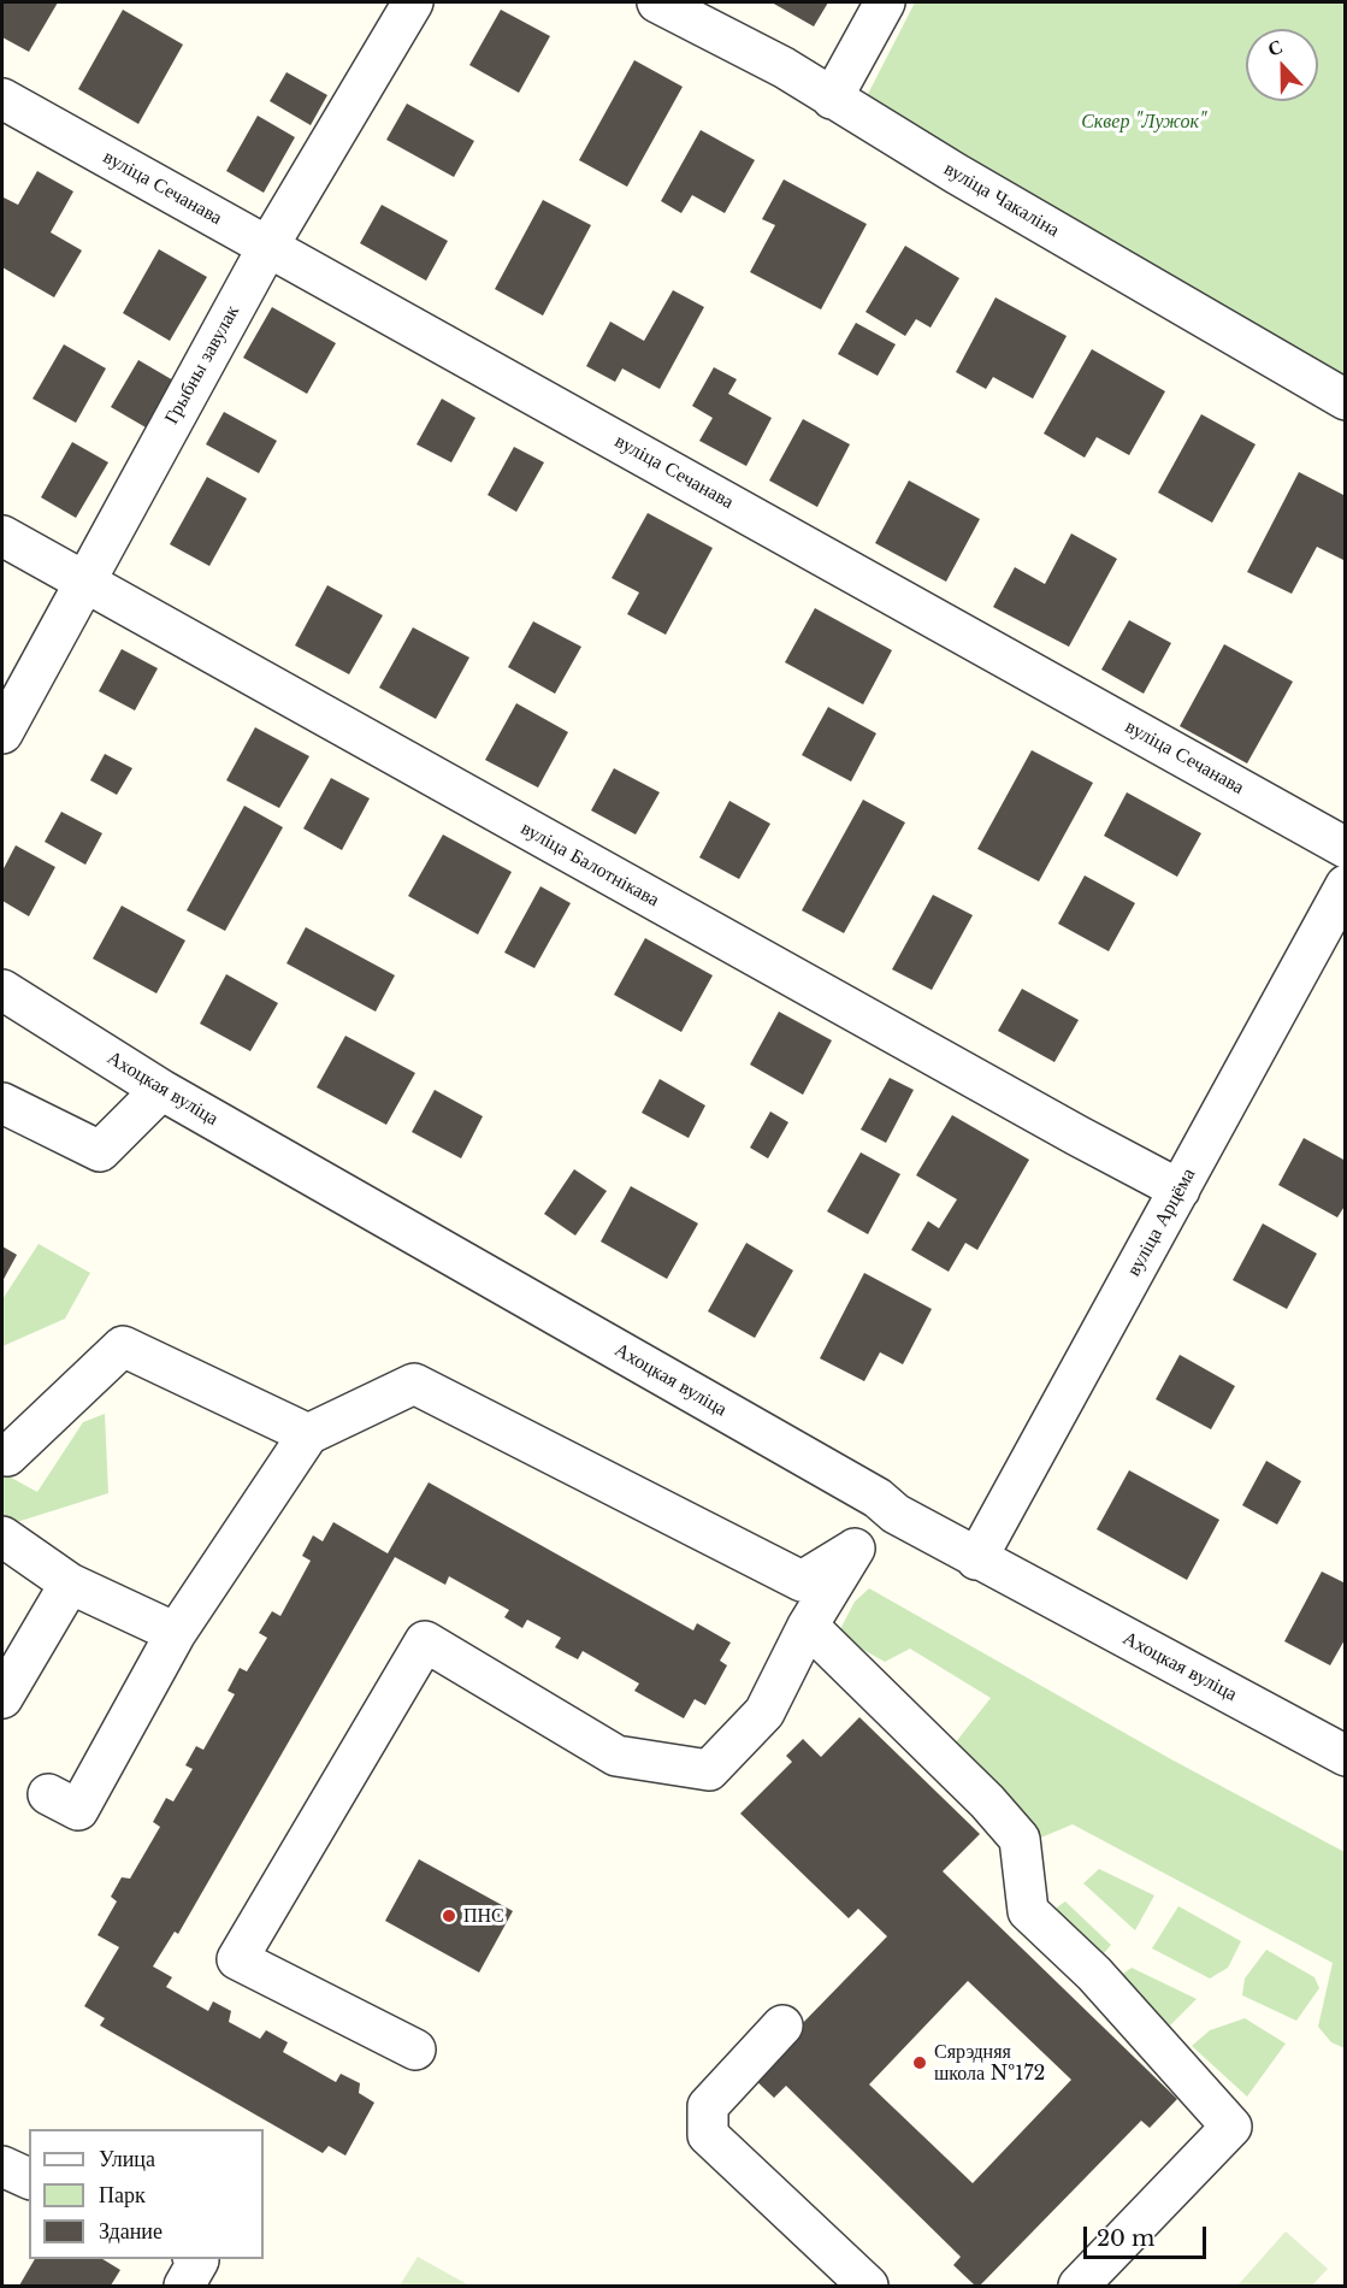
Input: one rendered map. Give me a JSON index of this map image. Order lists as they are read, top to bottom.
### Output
{
  "streets": {
    "street": [
      "вуліца Сечанава",
      "вуліца Чакаліна",
      "Грыбны завулак",
      "вуліца Балотнікава",
      "Ахоцкая вуліца",
      "вуліца Арцёма"
    ]
  },
  "crossings": [
    ["вуліца Сечанава", "Грыбны завулак"],
    ["Грыбны завулак", "вуліца Балотнікава"],
    ["вуліца Балотнікава", "вуліца Арцёма"],
    ["Ахоцкая вуліца", "вуліца Арцёма"]
  ],
  "parks": ["Сквер \"Лужок\""],
  "places": ["ПНС", "Сярэдняя школа №172"],
  "legend": ["Улица", "Парк", "Здание"],
  "scale_bar": "20 m",
  "north": "top"
}
